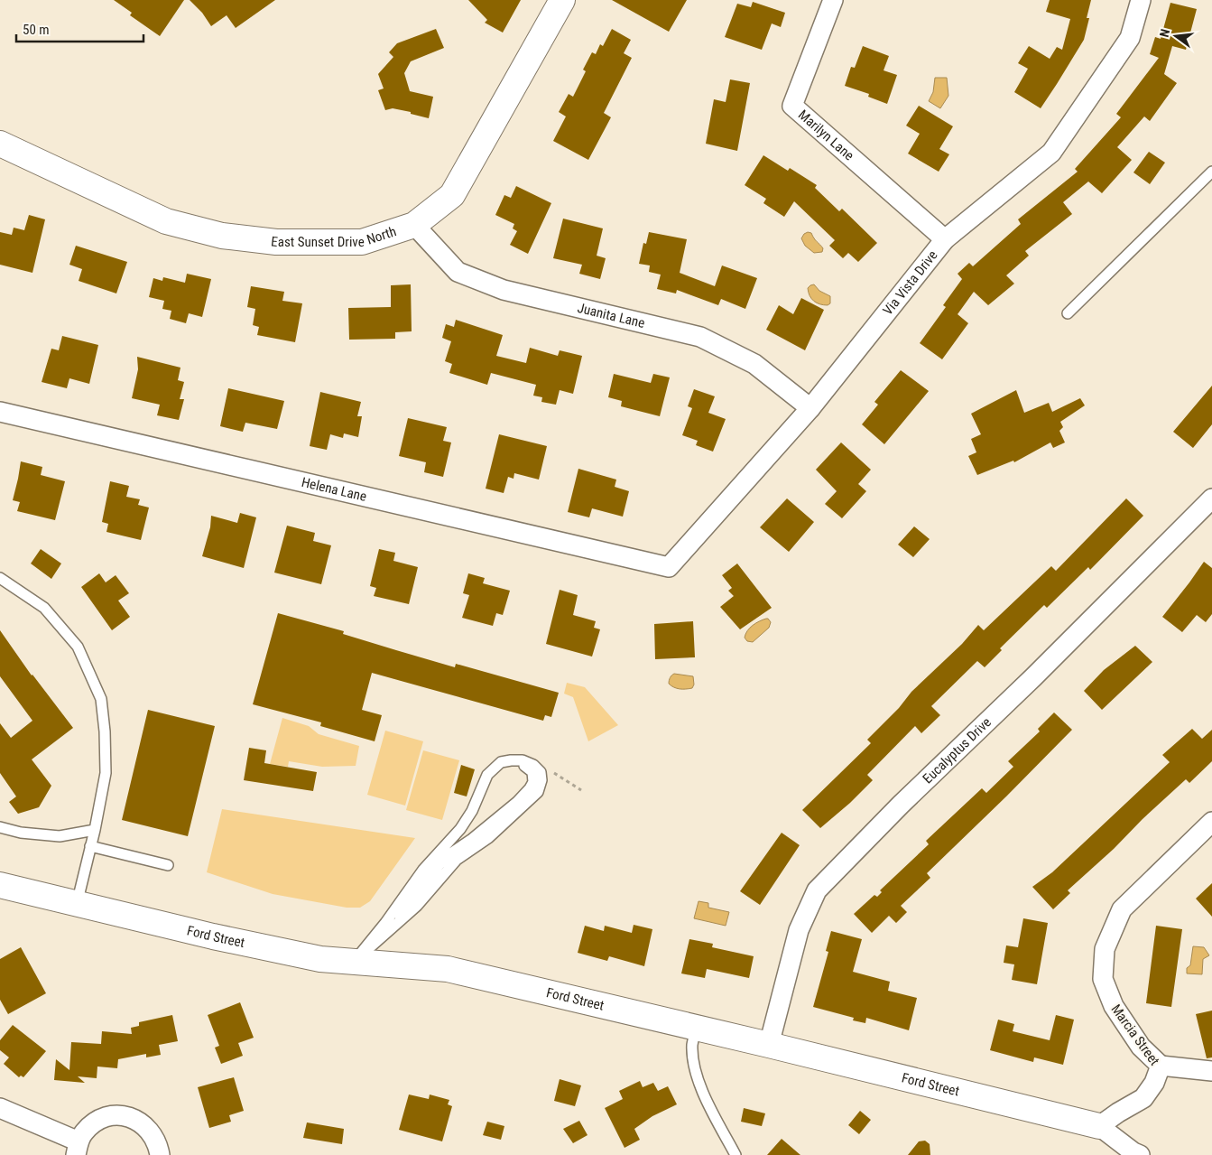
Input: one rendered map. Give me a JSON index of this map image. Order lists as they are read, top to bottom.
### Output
{
  "streets": {
    "street": [
      "Marilyn Lane",
      "East Sunset Drive North",
      "Via Vista Drive",
      "Juanita Lane",
      "Helena Lane",
      "Eucalyptus Drive",
      "Ford Street",
      "Marcia Street"
    ]
  },
  "crossings": [
    ["Marilyn Lane", "Via Vista Drive"],
    ["East Sunset Drive North", "Juanita Lane"],
    ["Via Vista Drive", "Juanita Lane"],
    ["Via Vista Drive", "Helena Lane"],
    ["Eucalyptus Drive", "Ford Street"],
    ["Ford Street", "Marcia Street"]
  ],
  "scale_bar": "50 m",
  "north": "left"
}
